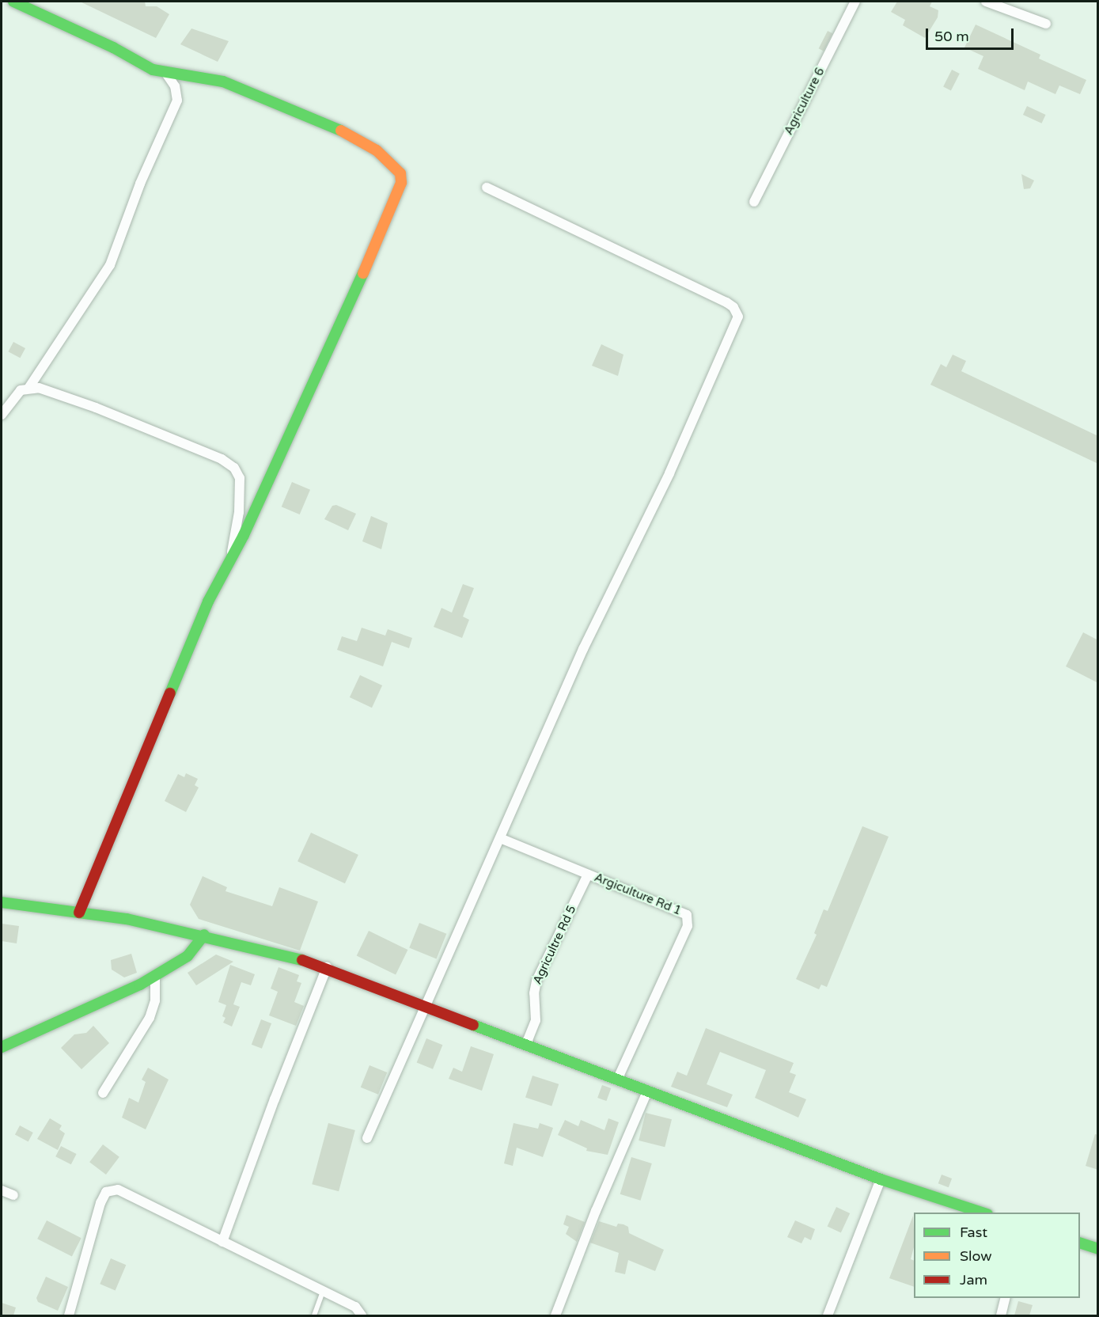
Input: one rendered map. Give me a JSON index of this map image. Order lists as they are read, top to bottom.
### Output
{
  "streets": {
    "street": ["Agriculture 6", "Argiculture Rd 1", "Agricultre Rd 5"]
  },
  "crossings": [
    ["Argiculture Rd 1", "Agricultre Rd 5"]
  ],
  "legend": ["Fast", "Slow", "Jam"],
  "scale_bar": "50 m"
}
